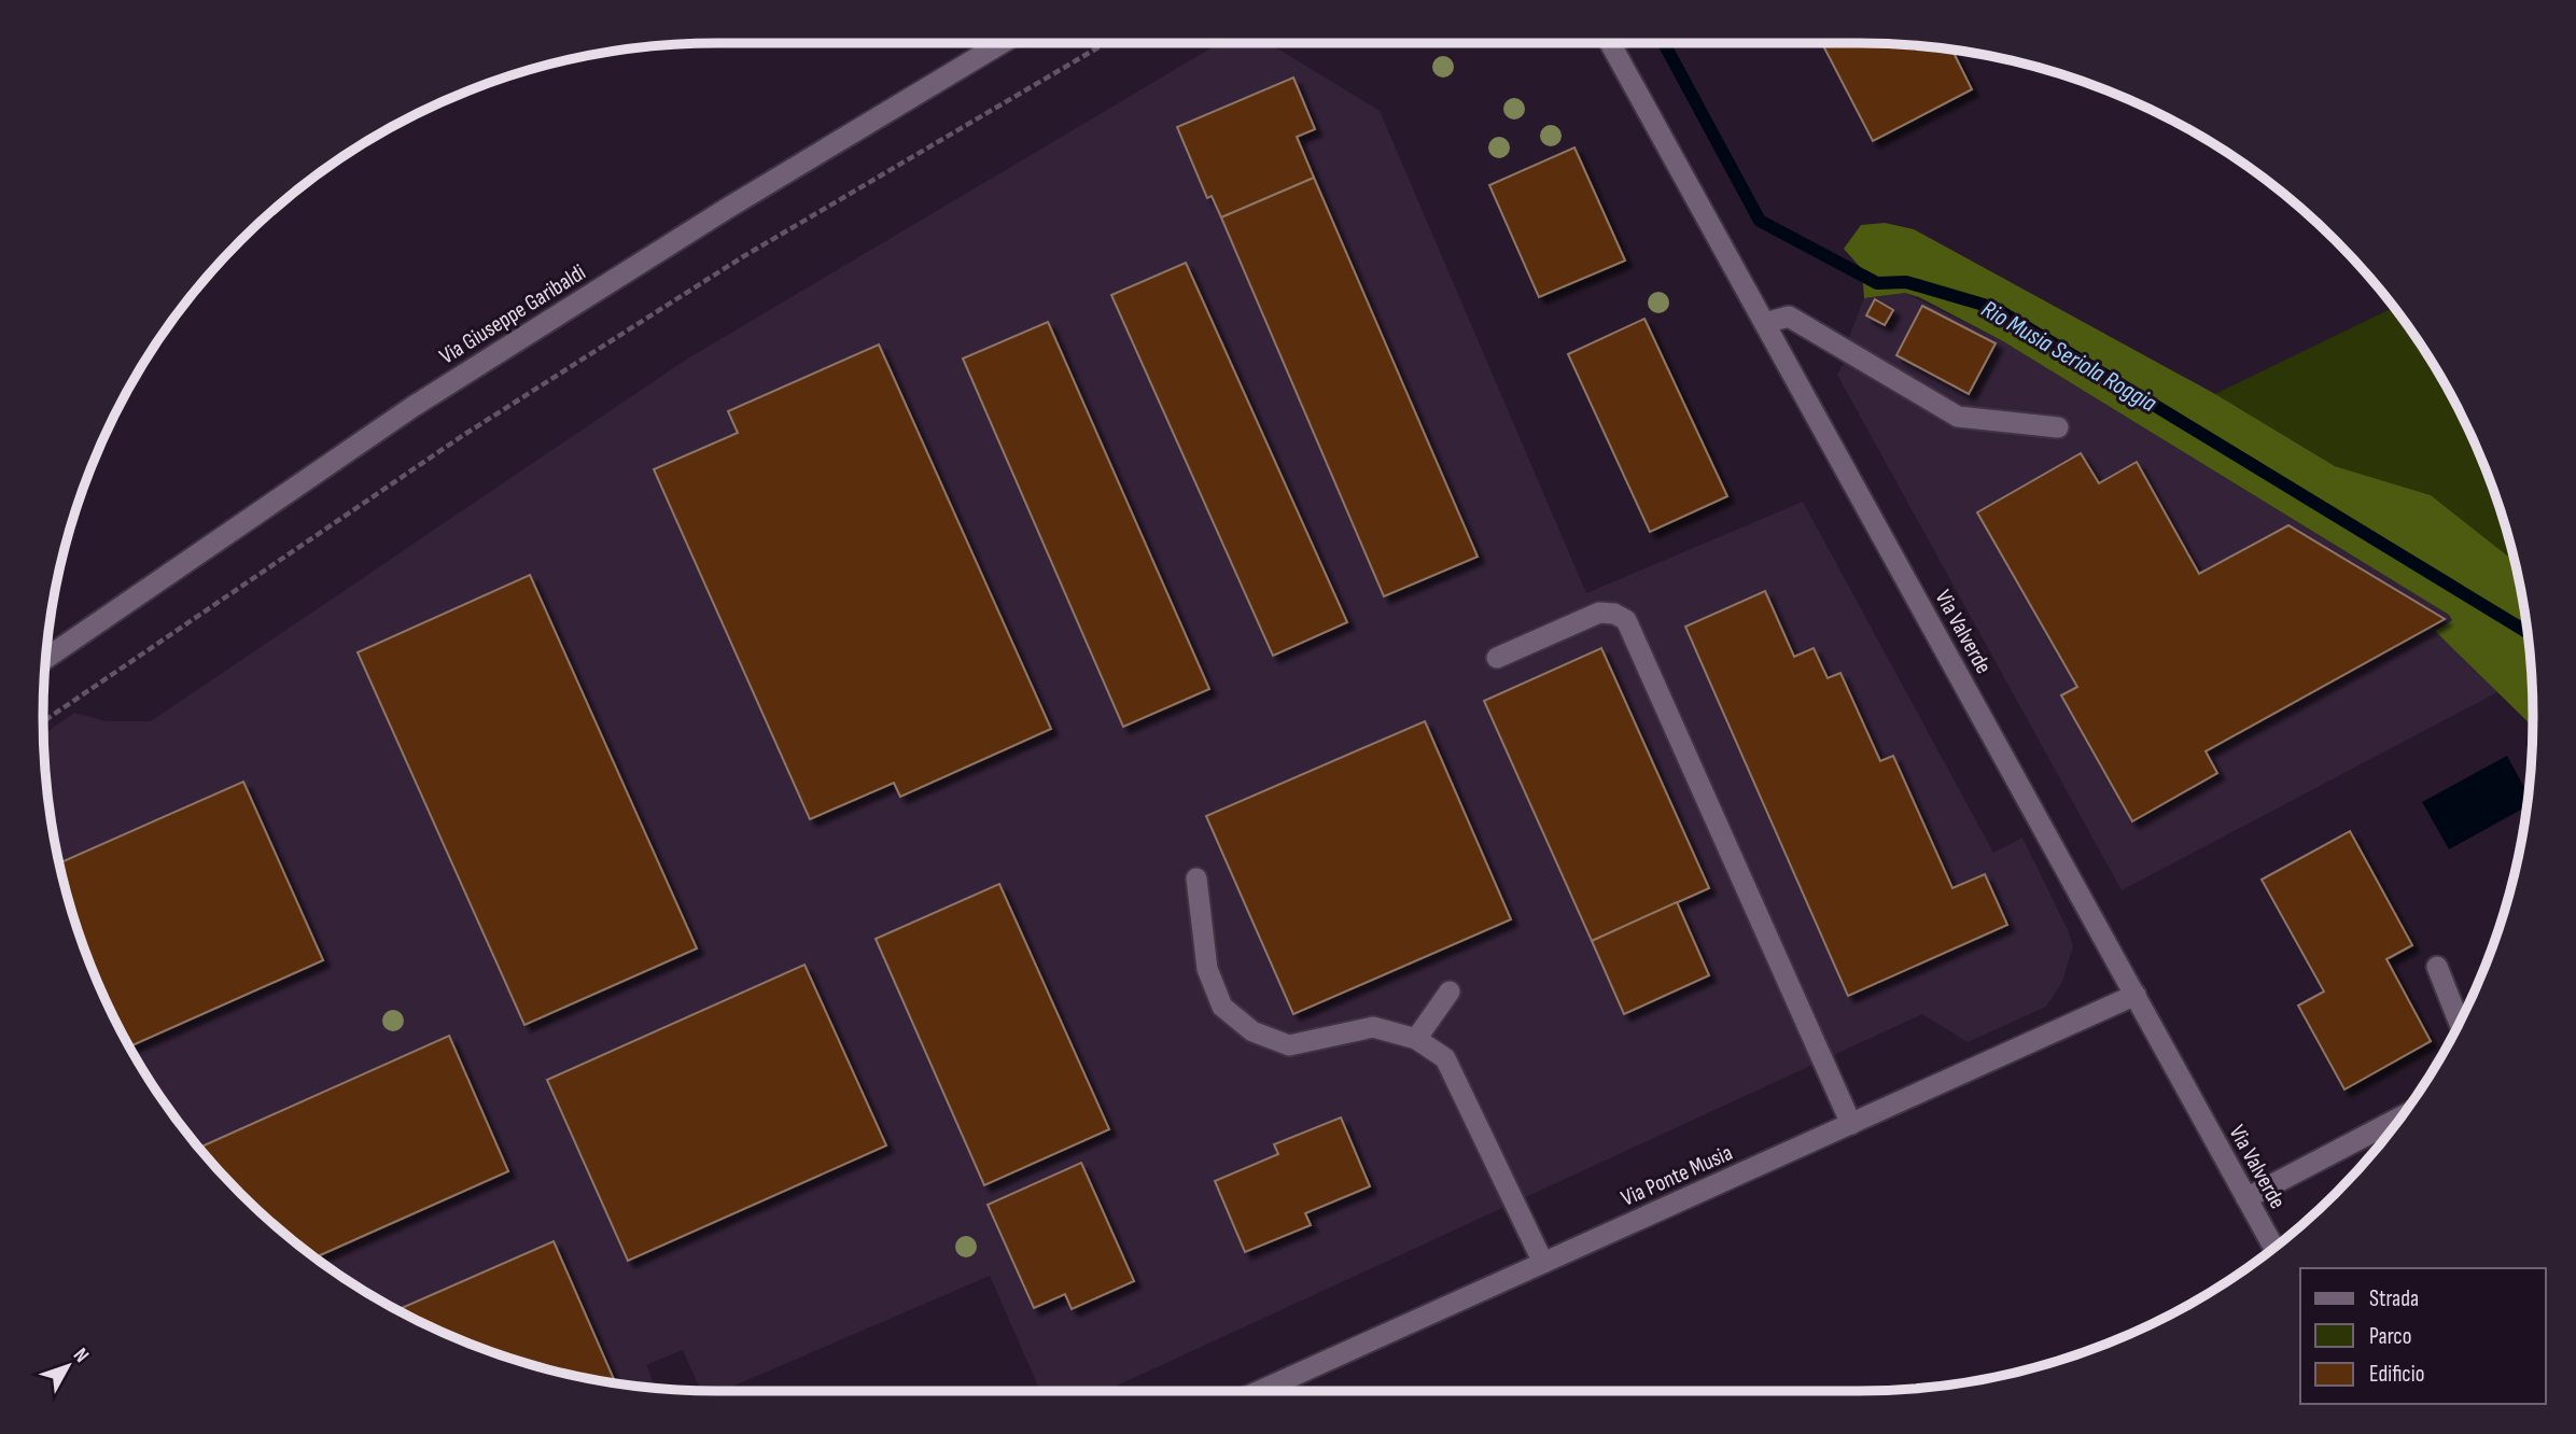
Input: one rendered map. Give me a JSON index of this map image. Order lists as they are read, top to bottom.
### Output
{
  "streets": {
    "street": ["Via Giuseppe Garibaldi", "Via Valverde", "Via Ponte Musia"]
  },
  "crossings": [
    ["Via Valverde", "Via Ponte Musia"]
  ],
  "water": ["Rio Musia Seriola Roggia"],
  "legend": ["Strada", "Parco", "Edificio"],
  "north": "top right"
}
